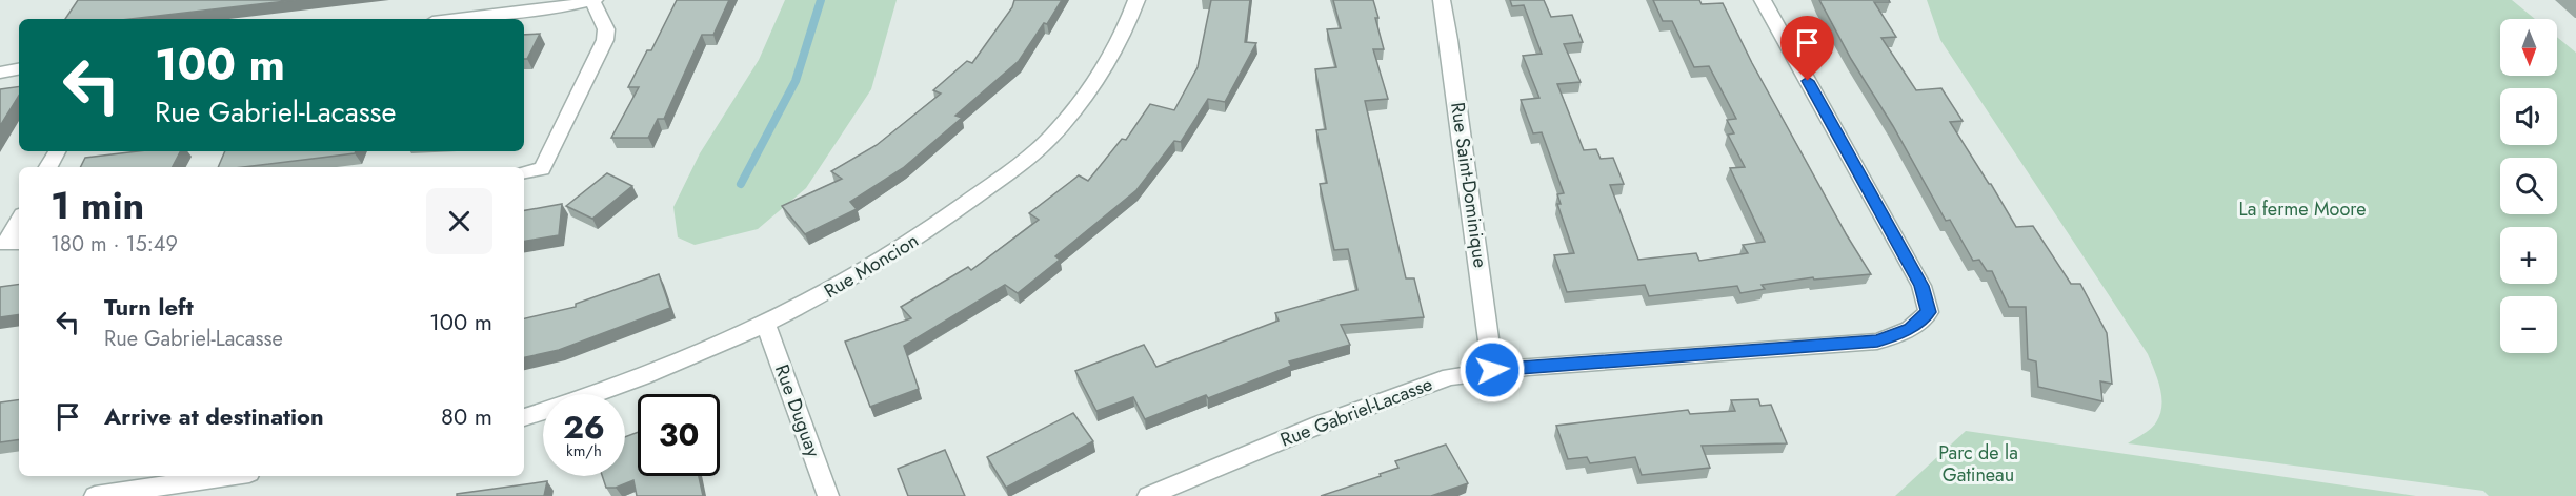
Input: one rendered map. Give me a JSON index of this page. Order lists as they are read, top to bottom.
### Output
{
  "streets": {
    "street": [
      "Rue Saint-Dominique",
      "Rue Moncion",
      "Rue Duguay",
      "Rue Gabriel-Lacasse"
    ]
  },
  "crossings": [
    ["Rue Saint-Dominique", "Rue Gabriel-Lacasse"],
    ["Rue Moncion", "Rue Duguay"]
  ],
  "parks": ["La ferme Moore", "Parc de la Gatineau"],
  "north": "bottom",
  "page": {
    "map_buttons": ["+", "−"],
    "turn": ["100 m", "Rue Gabriel-Lacasse"],
    "heading": ["1 min", "180 m · 15:49"],
    "list": [
      {
        "name": "Turn left",
        "note": "Rue Gabriel-Lacasse",
        "value": "100 m"
      },
      {
        "name": "Arrive at destination",
        "value": "80 m"
      }
    ],
    "speed": "26 km/h",
    "limit": "30"
  }
}
